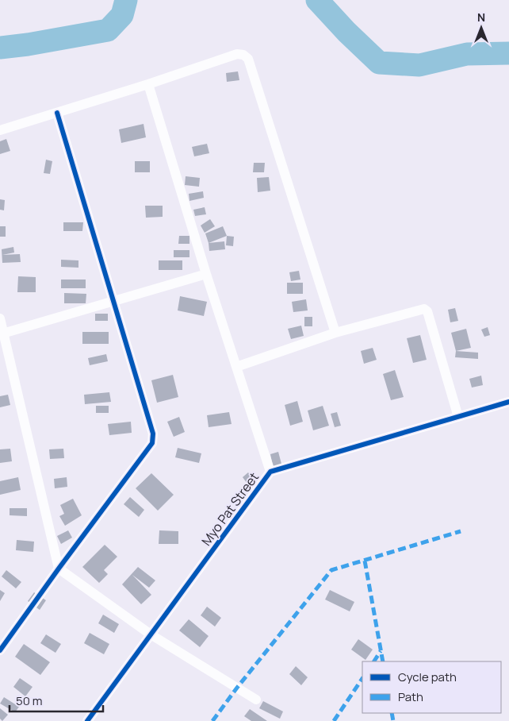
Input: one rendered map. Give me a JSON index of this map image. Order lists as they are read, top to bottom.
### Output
{
  "streets": {
    "street": ["Myo Pat Street"]
  },
  "legend": ["Cycle path", "Path"],
  "scale_bar": "50 m",
  "north": "top"
}
